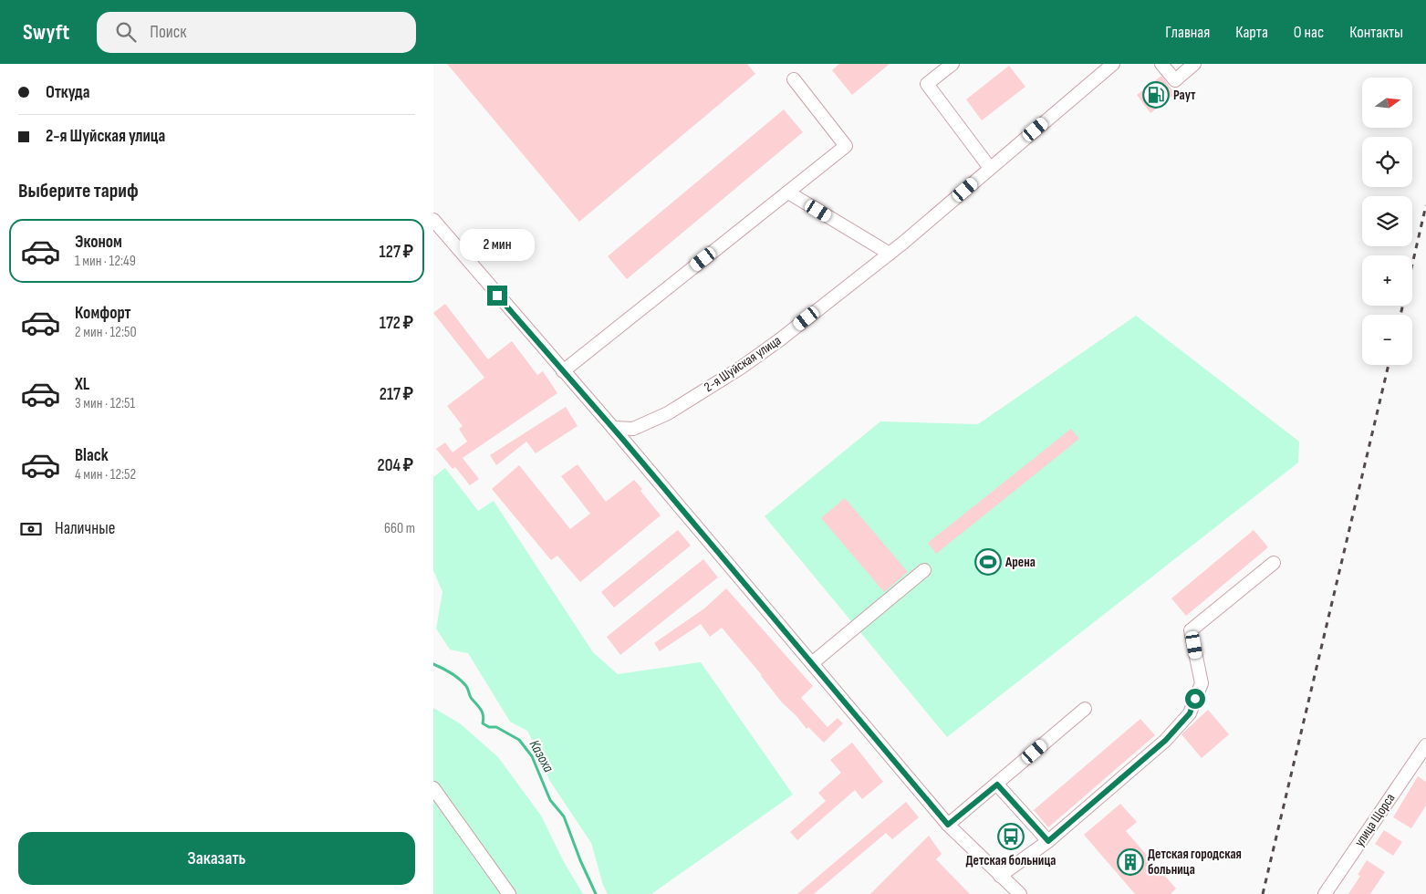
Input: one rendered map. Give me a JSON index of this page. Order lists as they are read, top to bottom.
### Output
{
  "streets": {
    "street": ["2-я Шуйская улица", "улица Щорса"]
  },
  "water": ["Казоха"],
  "places": {
    "fuel station": ["Раут"],
    "sports": ["Арена"],
    "bus stop": ["Детская больница"],
    "building": ["Детская городская больница"]
  },
  "north": "right",
  "page": {
    "header": "Swyft",
    "search": "Поиск",
    "nav": [
      "Главная",
      "Карта",
      "О нас",
      "Контакты"
    ],
    "banner": ["Откуда", "2-я Шуйская улица"],
    "map_buttons": ["+", "−"],
    "heading": "Выберите тариф",
    "list": [
      {
        "name": "Эконом",
        "note": "1 мин · 12:49",
        "value": "127 ₽"
      },
      {
        "name": "Комфорт",
        "note": "2 мин · 12:50",
        "value": "172 ₽"
      },
      {
        "name": "XL",
        "note": "3 мин · 12:51",
        "value": "217 ₽"
      },
      {
        "name": "Black",
        "note": "4 мин · 12:52",
        "value": "204 ₽"
      }
    ],
    "bubble": "2 мин",
    "pay": ["Наличные", "660 m"],
    "buttons": "Заказать"
  }
}
